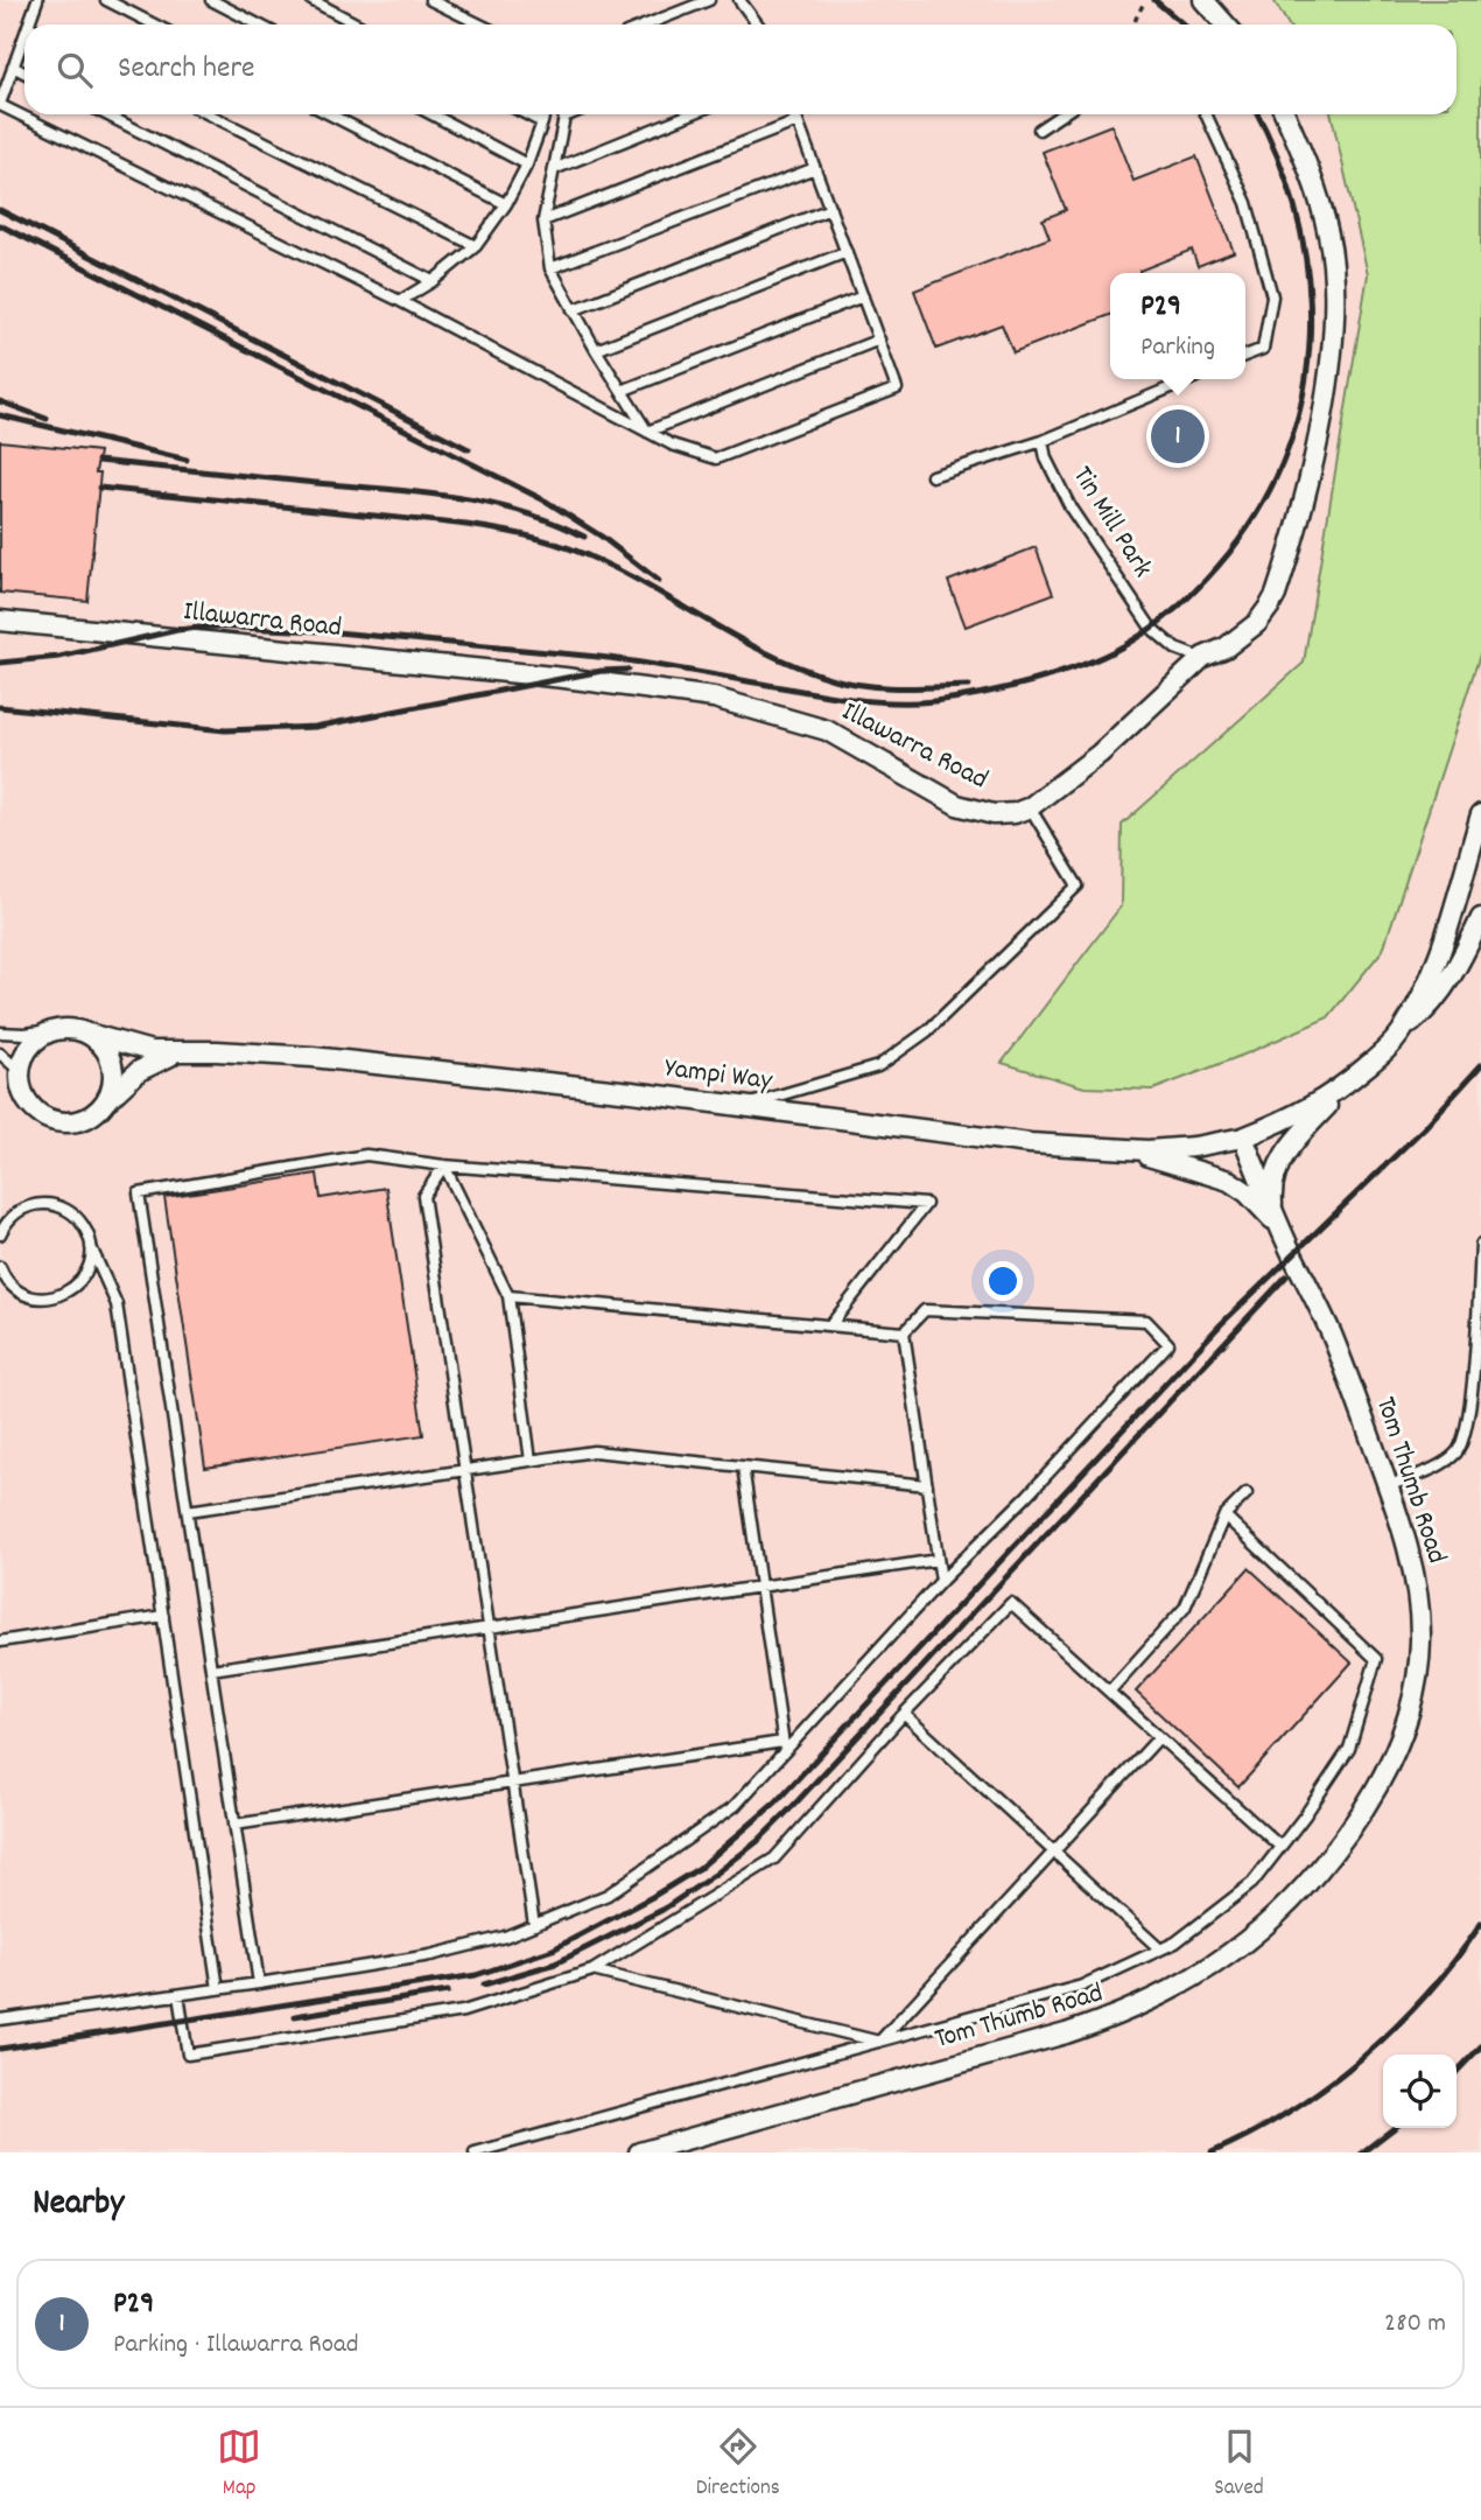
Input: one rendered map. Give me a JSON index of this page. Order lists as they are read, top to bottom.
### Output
{
  "streets": {
    "street": ["Illawarra Road", "Yampi Way", "Tom Thumb Road"],
    "lane": ["Tin Mill Park"]
  },
  "crossings": [
    ["Tin Mill Park", "Illawarra Road"],
    ["Yampi Way", "Tom Thumb Road"]
  ],
  "page": {
    "search": "Search here",
    "popup": ["P29", "Parking"],
    "pins": "1",
    "heading": "Nearby",
    "list": [
      {
        "mark": "1",
        "name": "P29",
        "note": "Parking · Illawarra Road",
        "value": "280 m"
      }
    ],
    "nav": ["Map", "Directions", "Saved"]
  }
}
